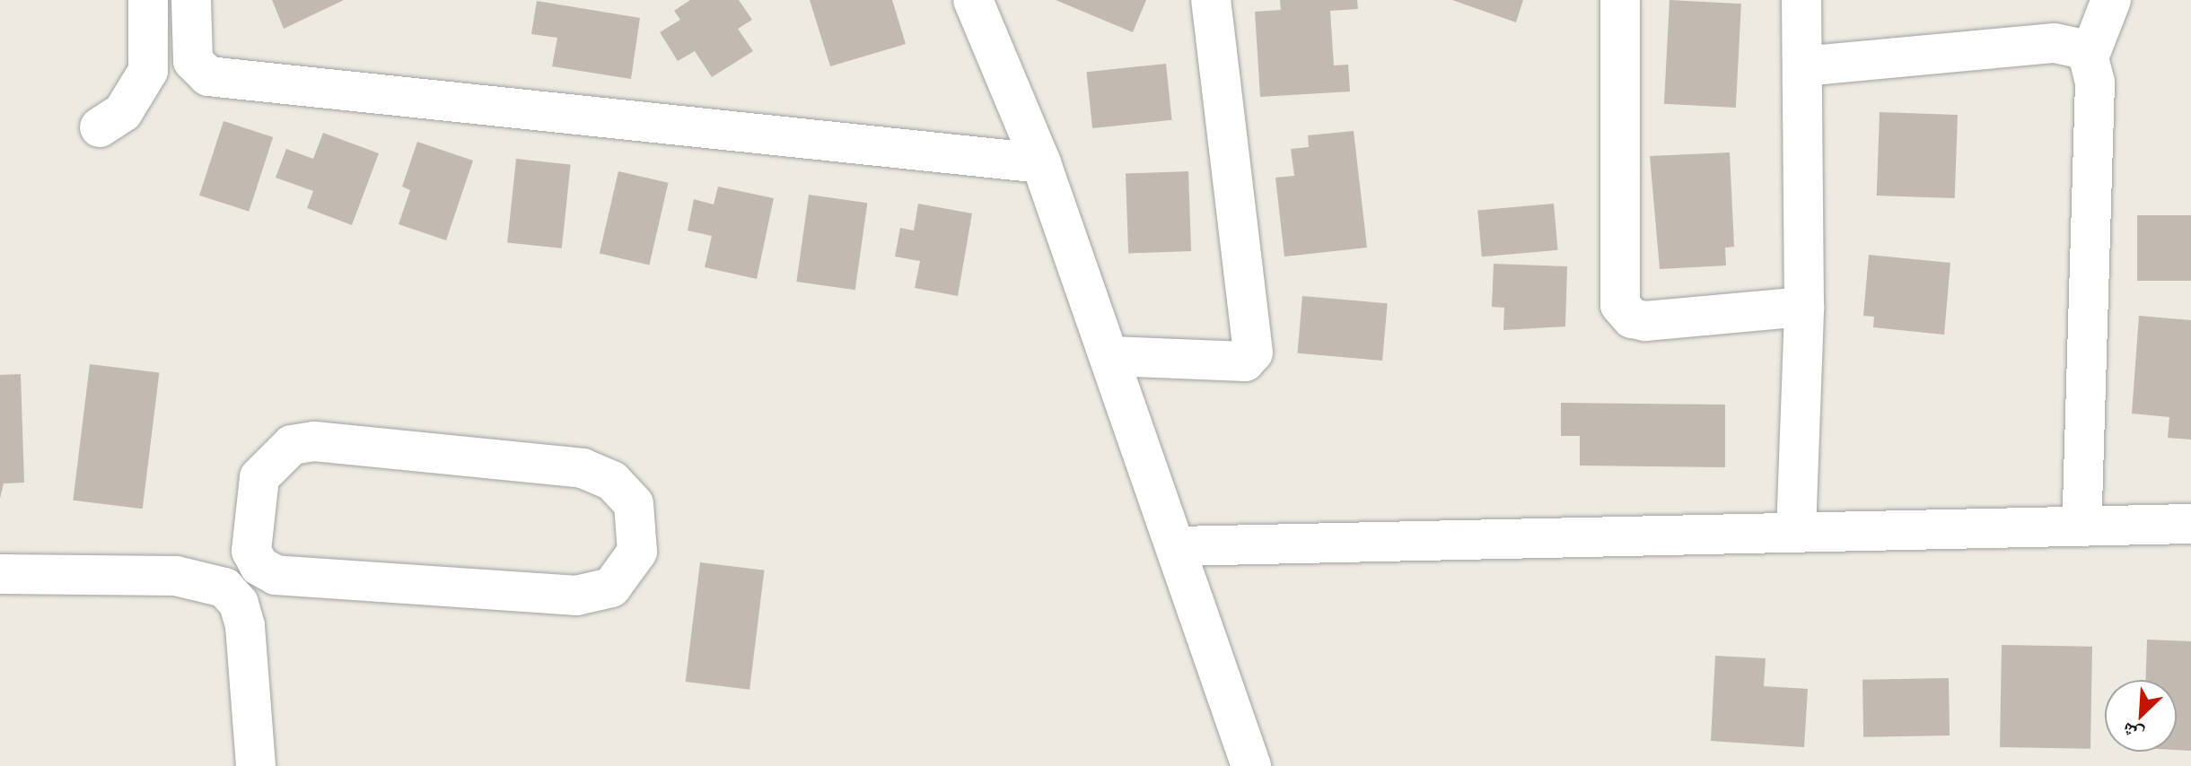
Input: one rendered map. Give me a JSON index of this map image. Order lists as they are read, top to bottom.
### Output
{
  "north": "bottom left"
}
